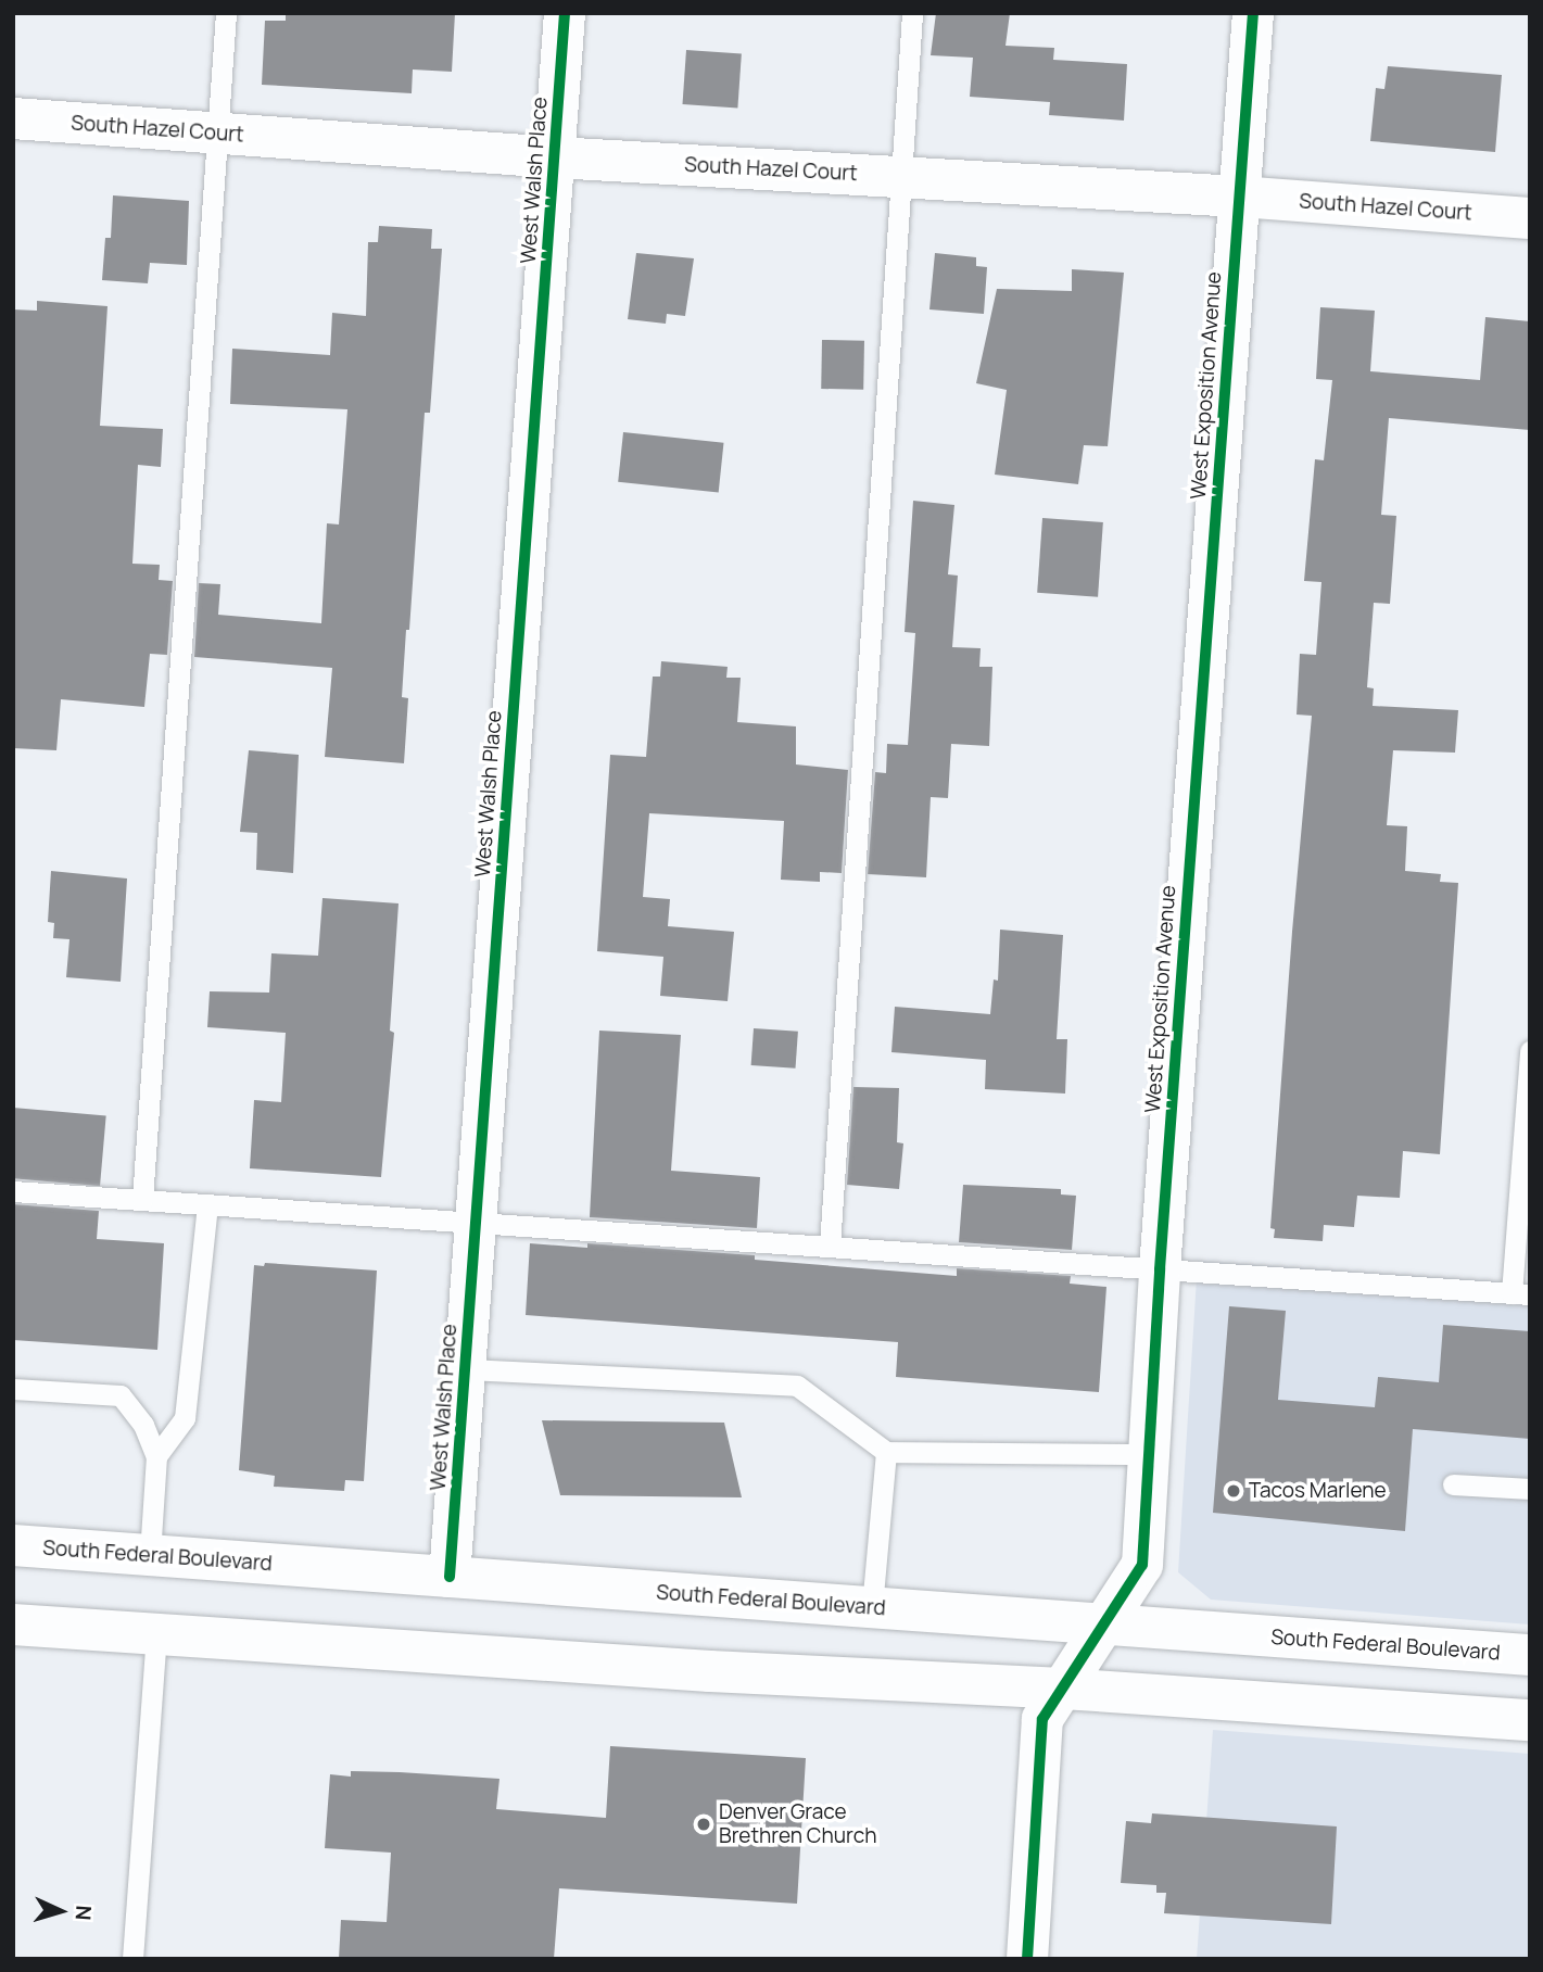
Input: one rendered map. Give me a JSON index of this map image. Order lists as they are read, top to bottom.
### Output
{
  "streets": {
    "street": [
      "South Hazel Court",
      "West Walsh Place",
      "West Exposition Avenue",
      "South Federal Boulevard"
    ]
  },
  "crossings": [
    ["South Hazel Court", "West Walsh Place"],
    ["South Hazel Court", "West Exposition Avenue"],
    ["West Walsh Place", "South Federal Boulevard"],
    ["West Exposition Avenue", "South Federal Boulevard"]
  ],
  "places": ["Tacos Marlene", "Denver Grace Brethren Church"],
  "north": "right"
}
